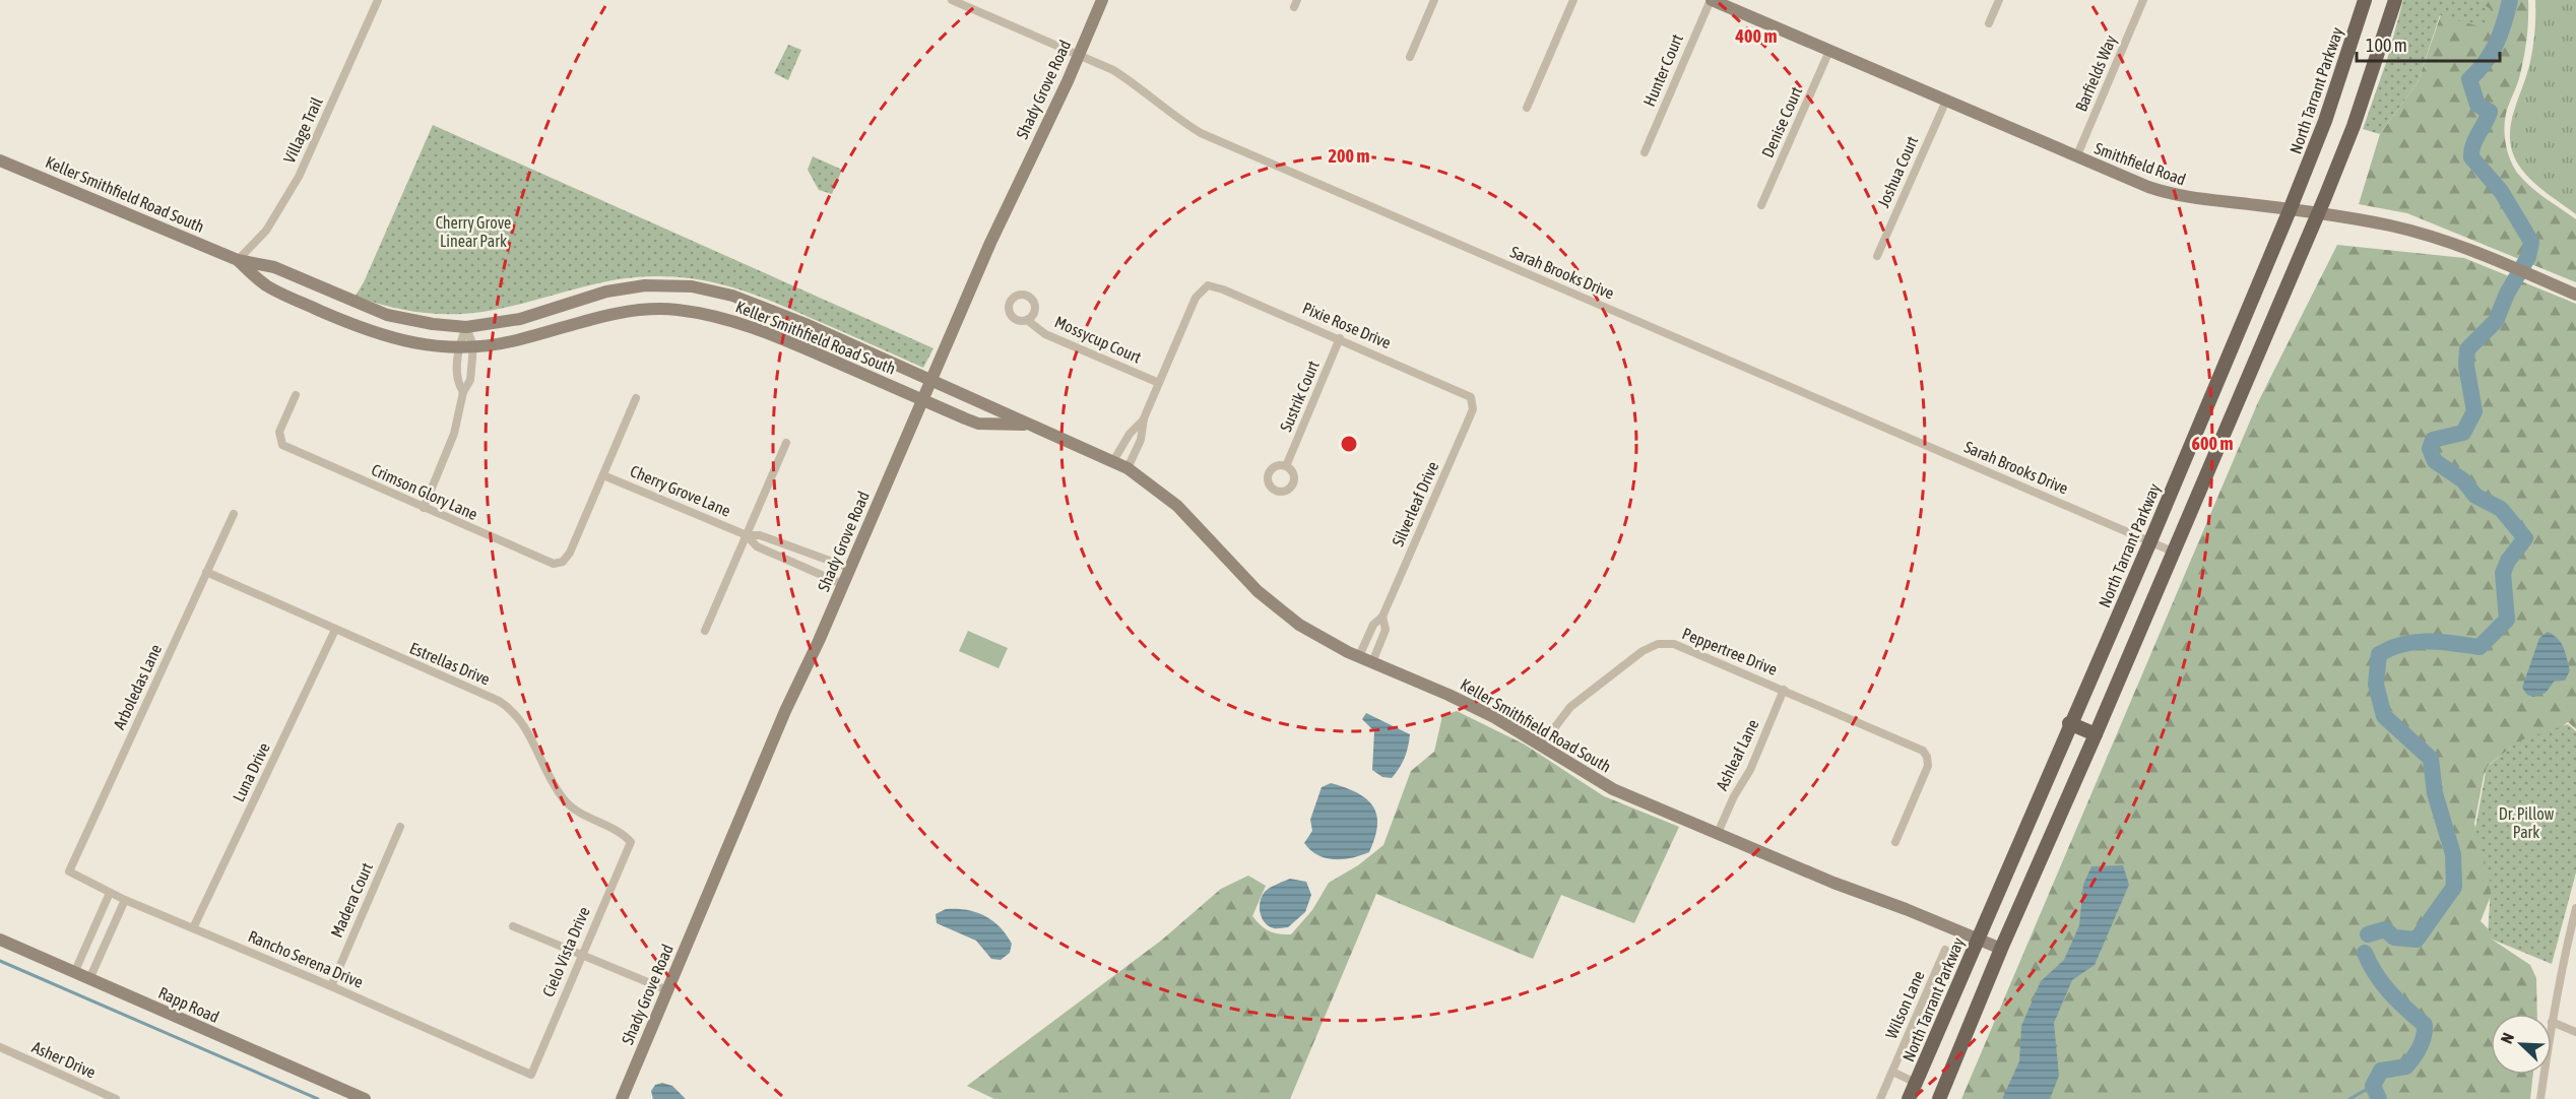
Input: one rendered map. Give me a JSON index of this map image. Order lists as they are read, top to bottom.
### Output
{
  "streets": {
    "main road": [
      "Shady Grove Road",
      "North Tarrant Parkway",
      "Smithfield Road",
      "Keller Smithfield Road South",
      "Rapp Road"
    ],
    "street": [
      "Hunter Court",
      "Barfields Way",
      "Denise Court",
      "Village Trail",
      "Joshua Court",
      "Sarah Brooks Drive",
      "Pixie Rose Drive",
      "Mossycup Court",
      "Sustrik Court",
      "Cherry Grove Lane",
      "Crimson Glory Lane",
      "Silverleaf Drive",
      "Peppertree Drive",
      "Estrellas Drive",
      "Arboledas Lane",
      "Ashleaf Lane",
      "Luna Drive",
      "Madera Court",
      "Cielo Vista Drive",
      "Rancho Serena Drive",
      "Wilson Lane",
      "Asher Drive"
    ]
  },
  "crossings": [
    ["Hunter Court", "Smithfield Road"],
    ["Barfields Way", "Smithfield Road"],
    ["Shady Grove Road", "Keller Smithfield Road South"],
    ["Shady Grove Road", "Sarah Brooks Drive"],
    ["Shady Grove Road", "Cherry Grove Lane"],
    ["North Tarrant Parkway", "Smithfield Road"],
    ["North Tarrant Parkway", "Keller Smithfield Road South"],
    ["North Tarrant Parkway", "Sarah Brooks Drive"],
    ["Denise Court", "Smithfield Road"],
    ["Village Trail", "Keller Smithfield Road South"],
    ["Smithfield Road", "Joshua Court"],
    ["Keller Smithfield Road South", "Silverleaf Drive"],
    ["Keller Smithfield Road South", "Peppertree Drive"],
    ["Keller Smithfield Road South", "Ashleaf Lane"],
    ["Pixie Rose Drive", "Mossycup Court"],
    ["Pixie Rose Drive", "Sustrik Court"],
    ["Pixie Rose Drive", "Silverleaf Drive"],
    ["Cherry Grove Lane", "Crimson Glory Lane"],
    ["Peppertree Drive", "Ashleaf Lane"],
    ["Estrellas Drive", "Arboledas Lane"],
    ["Estrellas Drive", "Luna Drive"],
    ["Estrellas Drive", "Cielo Vista Drive"],
    ["Arboledas Lane", "Rancho Serena Drive"],
    ["Luna Drive", "Rancho Serena Drive"],
    ["Madera Court", "Rancho Serena Drive"],
    ["Cielo Vista Drive", "Rancho Serena Drive"]
  ],
  "parks": ["Cherry Grove Linear Park", "Dr. Pillow Park"],
  "scale_bar": "100 m",
  "north": "top left",
  "rings": ["400 m", "200 m", "600 m"]
}
